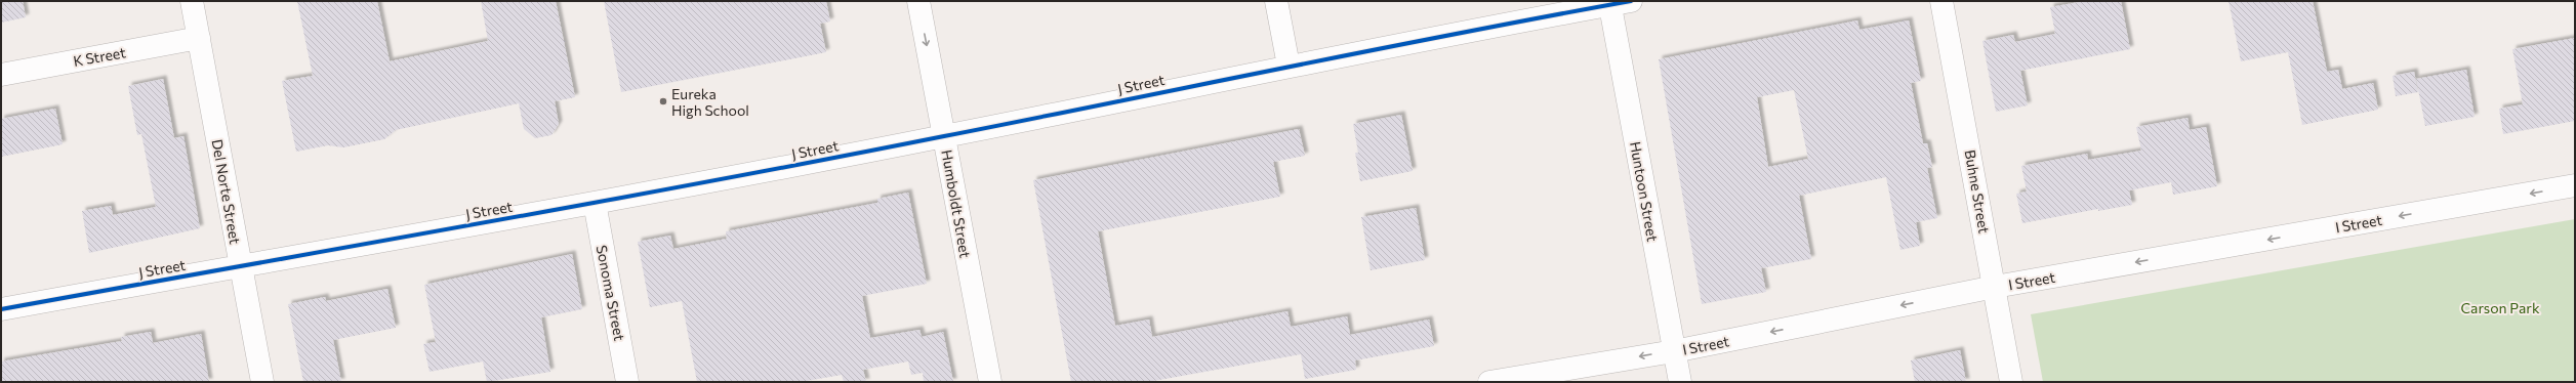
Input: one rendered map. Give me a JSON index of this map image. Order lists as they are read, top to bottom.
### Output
{
  "streets": {
    "street": [
      "K Street",
      "J Street",
      "Del Norte Street",
      "Huntoon Street",
      "Buhne Street",
      "Humboldt Street",
      "I Street",
      "Sonoma Street"
    ]
  },
  "crossings": [
    ["K Street", "Del Norte Street"],
    ["J Street", "Del Norte Street"],
    ["J Street", "Huntoon Street"],
    ["J Street", "Humboldt Street"],
    ["J Street", "Sonoma Street"],
    ["Huntoon Street", "I Street"],
    ["Buhne Street", "I Street"]
  ],
  "one_way": ["Humboldt Street", "I Street"],
  "parks": ["Carson Park"],
  "places": ["Eureka High School"]
}
